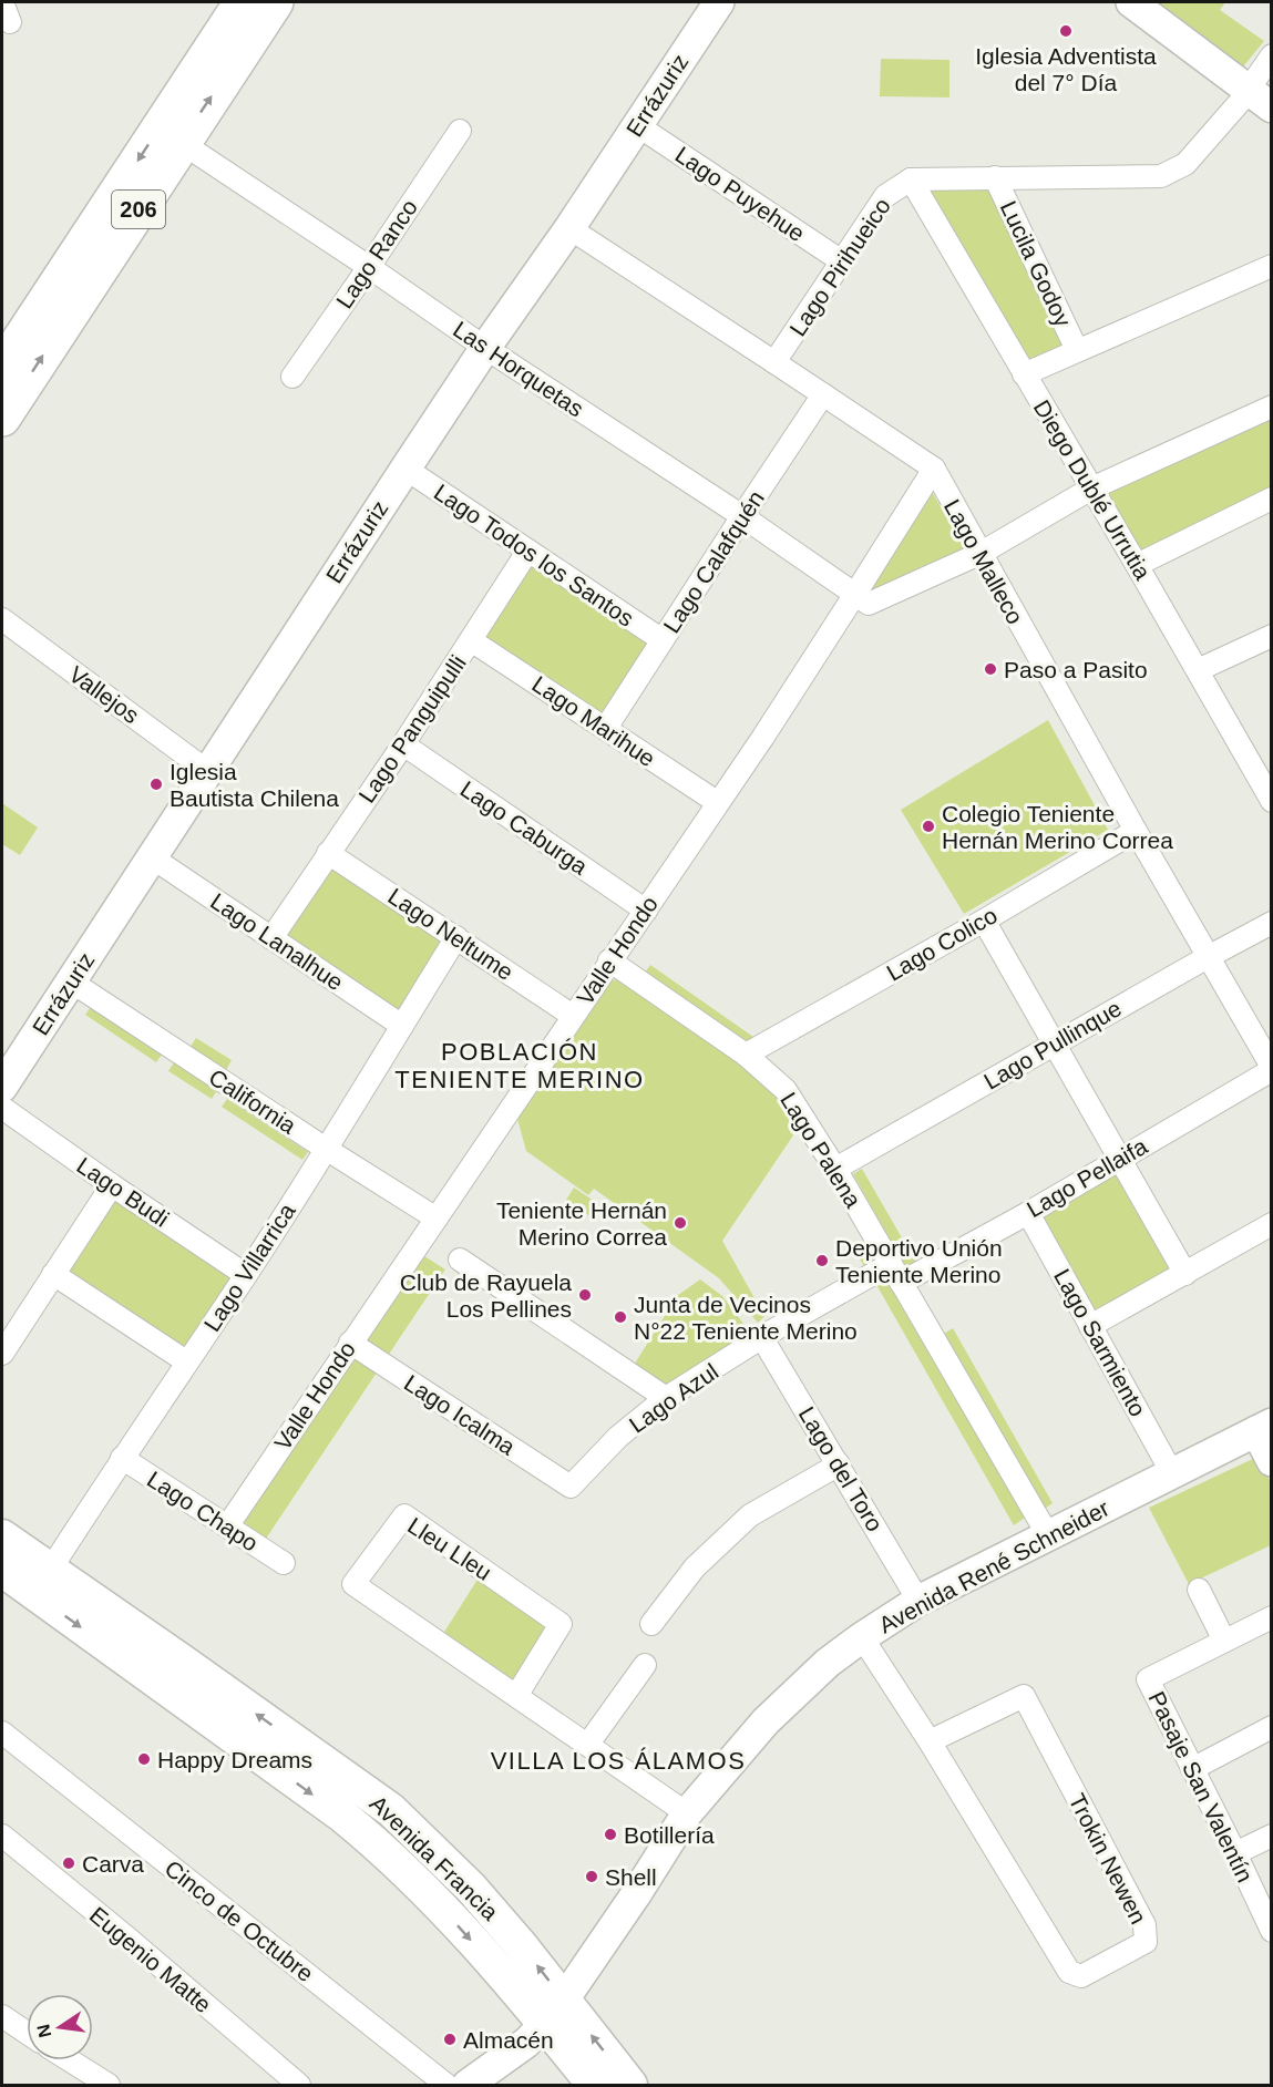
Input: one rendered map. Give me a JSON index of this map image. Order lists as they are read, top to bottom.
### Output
{
  "streets": {
    "highway": ["206"],
    "main road": ["Avenida Francia"],
    "street": [
      "Errázuriz",
      "Lago Puyehue",
      "Lago Ranco",
      "Lucila Godoy",
      "Lago Pirihueico",
      "Las Horquetas",
      "Diego Dublé Urrutia",
      "Lago Todos los Santos",
      "Lago Calafquén",
      "Lago Malleco",
      "Vallejos",
      "Lago Marihue",
      "Lago Panguipulli",
      "Lago Caburga",
      "Lago Neltume",
      "Lago Lanalhue",
      "Lago Colico",
      "Valle Hondo",
      "Lago Pullinque",
      "California",
      "Lago Palena",
      "Lago Pellaifa",
      "Lago Budi",
      "Lago Villarrica",
      "Lago Sarmiento",
      "Lago Azul",
      "Lago Icalma",
      "Lago del Toro",
      "Lago Chapo",
      "Lleu Lleu",
      "Avenida René Schneider",
      "Pasaje San Valentín",
      "Trokin Newen",
      "Cinco de Octubre",
      "Eugenio Matte"
    ]
  },
  "crossings": [
    ["Errázuriz", "Lago Puyehue"],
    ["Errázuriz", "Las Horquetas"],
    ["Errázuriz", "Lago Todos los Santos"],
    ["Errázuriz", "Lago Malleco"],
    ["Errázuriz", "Vallejos"],
    ["Errázuriz", "Lago Lanalhue"],
    ["Errázuriz", "California"],
    ["Lago Puyehue", "Lago Pirihueico"],
    ["206", "Las Horquetas"],
    ["Lago Ranco", "Las Horquetas"],
    ["Lago Pirihueico", "Diego Dublé Urrutia"],
    ["Lago Pirihueico", "Lago Malleco"],
    ["Las Horquetas", "Lago Calafquén"],
    ["Las Horquetas", "Valle Hondo"],
    ["Lago Todos los Santos", "Lago Calafquén"],
    ["Lago Todos los Santos", "Lago Panguipulli"],
    ["Lago Calafquén", "Lago Malleco"],
    ["Lago Calafquén", "Lago Marihue"],
    ["Lago Malleco", "Lago Colico"],
    ["Lago Malleco", "Valle Hondo"],
    ["Lago Malleco", "Lago Pullinque"],
    ["Lago Malleco", "Lago Pellaifa"],
    ["Lago Marihue", "Lago Panguipulli"],
    ["Lago Marihue", "Valle Hondo"],
    ["Lago Panguipulli", "Lago Caburga"],
    ["Lago Panguipulli", "Lago Neltume"],
    ["Lago Panguipulli", "Lago Lanalhue"],
    ["Lago Caburga", "Valle Hondo"],
    ["Lago Neltume", "Valle Hondo"],
    ["Lago Neltume", "Lago Villarrica"],
    ["Lago Lanalhue", "Lago Villarrica"],
    ["Lago Colico", "Lago Palena"],
    ["Valle Hondo", "California"],
    ["Valle Hondo", "Lago Palena"],
    ["Valle Hondo", "Lago Icalma"],
    ["Valle Hondo", "Lago Chapo"],
    ["Lago Pullinque", "Lago Palena"],
    ["California", "Lago Villarrica"],
    ["Lago Palena", "Lago Pellaifa"],
    ["Lago Palena", "Lago Azul"],
    ["Lago Palena", "Avenida René Schneider"],
    ["Lago Pellaifa", "Lago Sarmiento"],
    ["Lago Pellaifa", "Lago Azul"],
    ["Lago Budi", "Lago Villarrica"],
    ["Lago Villarrica", "Lago Chapo"],
    ["Lago Villarrica", "Avenida Francia"],
    ["Lago Sarmiento", "Avenida René Schneider"],
    ["Lago Azul", "Lago Icalma"],
    ["Lago Azul", "Lago del Toro"],
    ["Lago del Toro", "Avenida René Schneider"],
    ["Lleu Lleu", "Avenida René Schneider"],
    ["Avenida René Schneider", "Avenida Francia"],
    ["Avenida René Schneider", "Trokin Newen"]
  ],
  "districts": ["POBLACIÓN TENIENTE MERINO", "VILLA LOS ÁLAMOS"],
  "places": [
    "Iglesia Adventista del 7° Día",
    "Paso a Pasito",
    "Iglesia Bautista Chilena",
    "Colegio Teniente Hernán Merino Correa",
    "Teniente Hernán Merino Correa",
    "Deportivo Unión Teniente Merino",
    "Club de Rayuela Los Pellines",
    "Junta de Vecinos N°22 Teniente Merino",
    "Happy Dreams",
    "Botillería",
    "Carva",
    "Shell",
    "Almacén"
  ],
  "north": "left"
}
